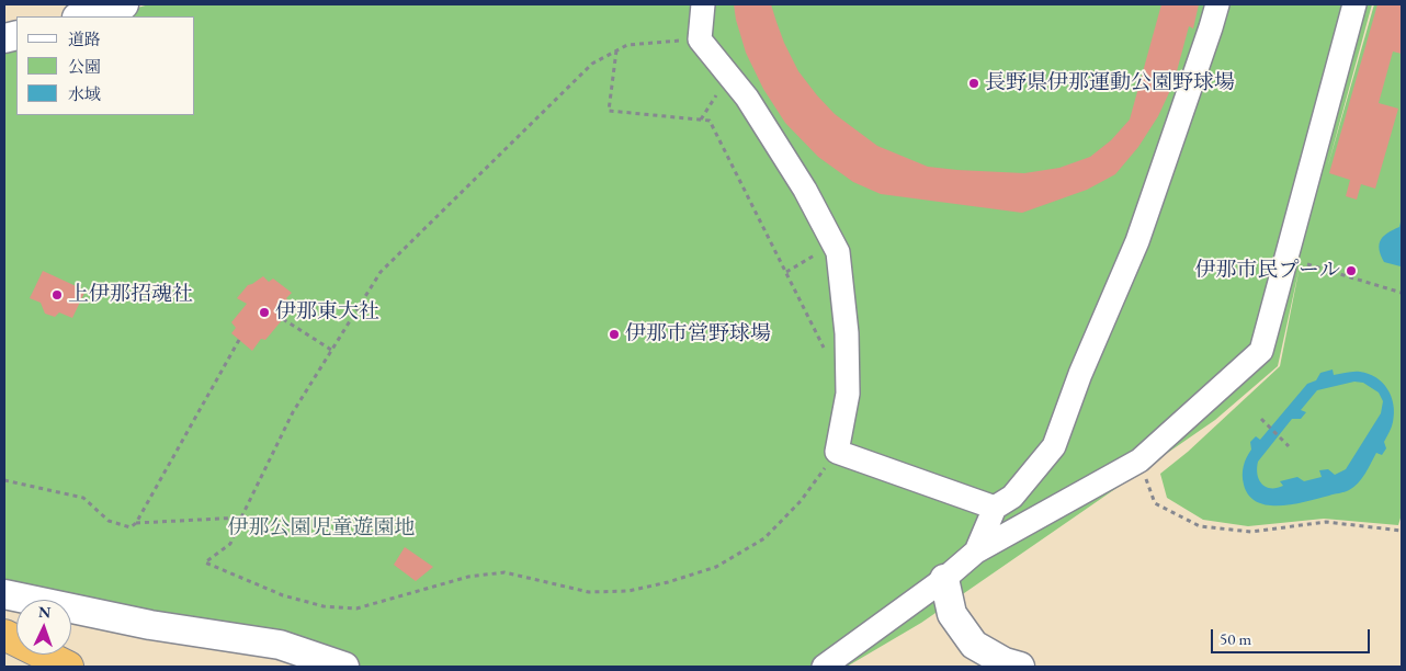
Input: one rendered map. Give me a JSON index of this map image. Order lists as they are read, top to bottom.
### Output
{
  "parks": ["伊那公園児童遊園地"],
  "places": [
    "長野県伊那運動公園野球場",
    "伊那市民プール",
    "上伊那招魂社",
    "伊那東大社",
    "伊那市営野球場"
  ],
  "legend": ["道路", "公園", "水域"],
  "scale_bar": "50 m",
  "north": "top"
}
